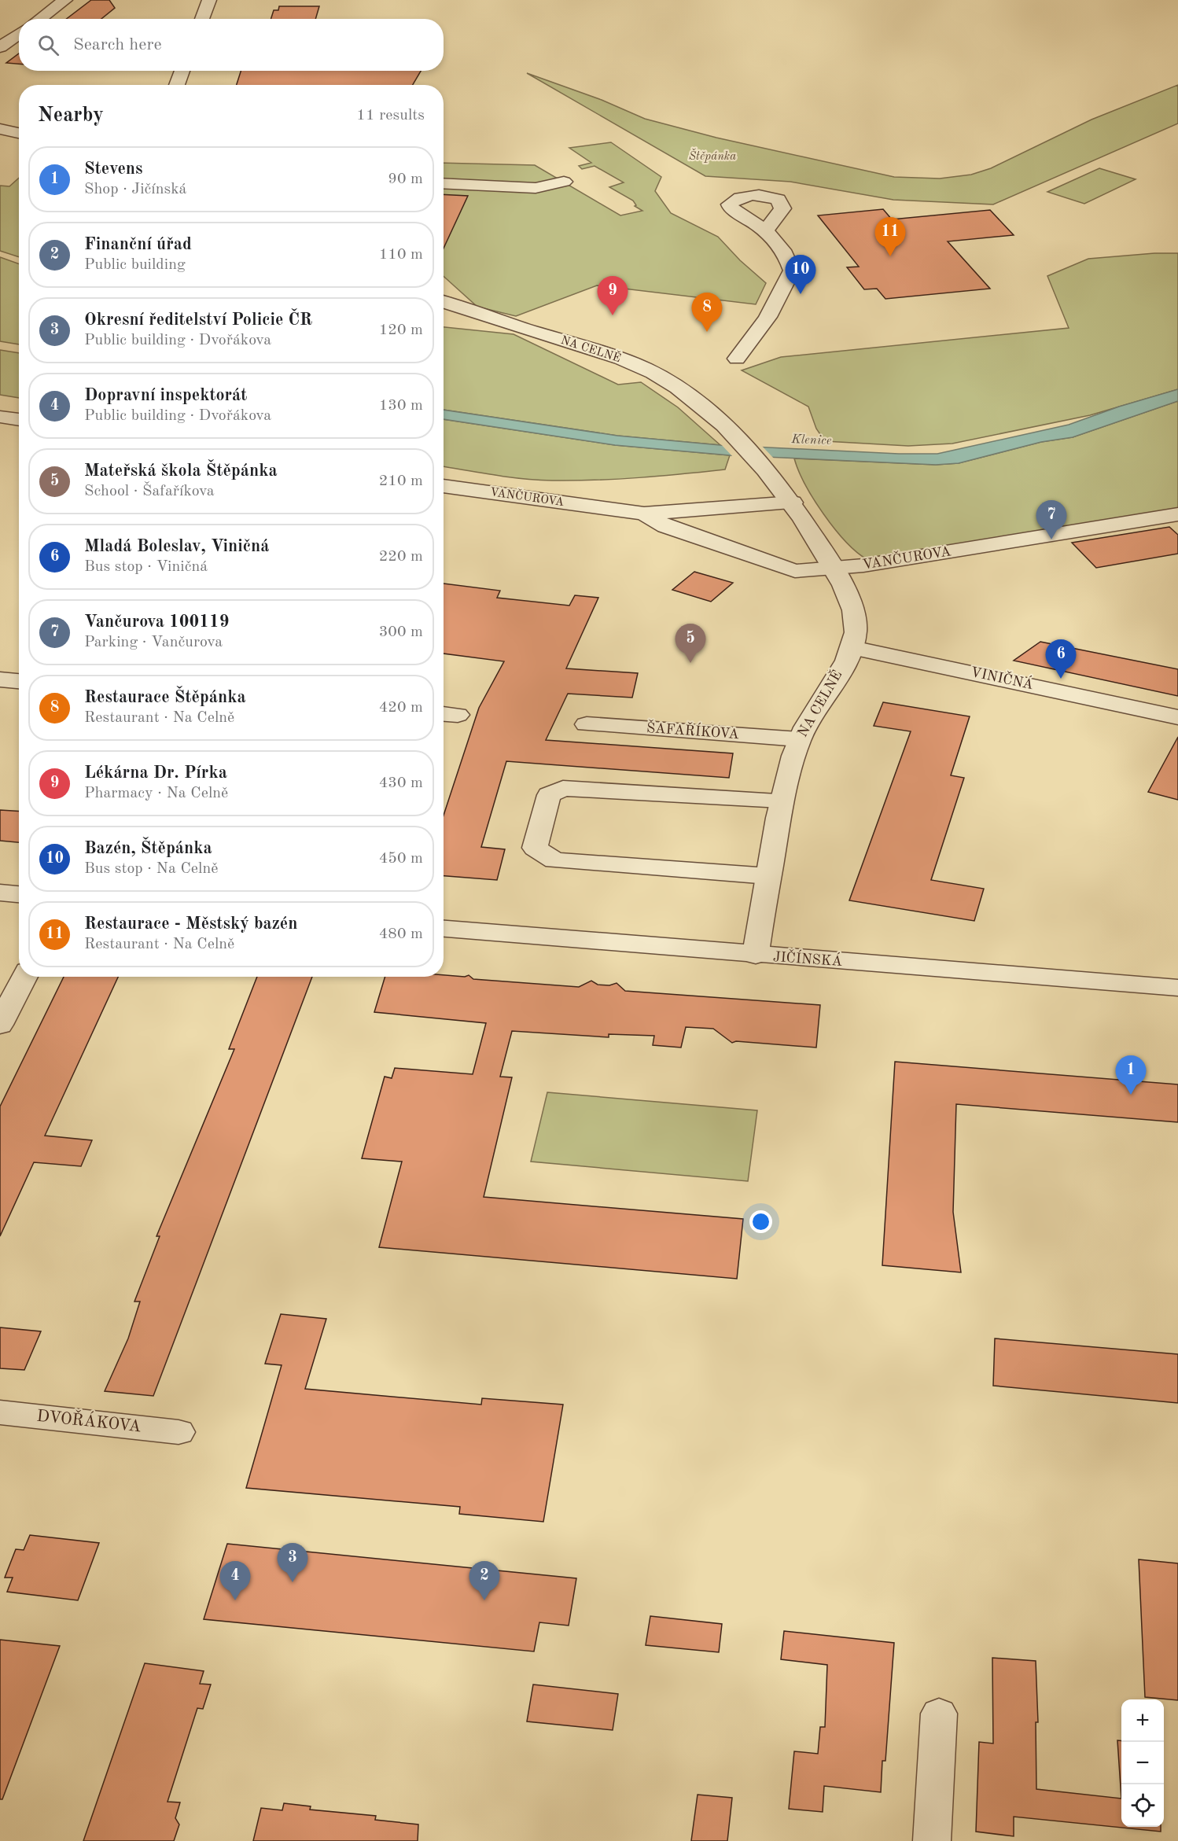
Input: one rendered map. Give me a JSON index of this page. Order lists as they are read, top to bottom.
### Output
{
  "streets": {
    "street": [
      "NA CELNĚ",
      "VANČUROVA",
      "VINIČNÁ",
      "ŠAFAŘÍKOVA",
      "JIČÍNSKÁ",
      "DVOŘÁKOVA"
    ]
  },
  "crossings": [
    ["NA CELNĚ", "VANČUROVA"],
    ["NA CELNĚ", "VINIČNÁ"],
    ["NA CELNĚ", "ŠAFAŘÍKOVA"],
    ["NA CELNĚ", "JIČÍNSKÁ"]
  ],
  "water": ["Klenice"],
  "parks": ["Štěpánka"],
  "page": {
    "search": "Search here",
    "heading": ["Nearby", "11 results"],
    "list": [
      {
        "mark": "1",
        "name": "Stevens",
        "note": "Shop · Jičínská",
        "value": "90 m"
      },
      {
        "mark": "2",
        "name": "Finanční úřad",
        "note": "Public building",
        "value": "110 m"
      },
      {
        "mark": "3",
        "name": "Okresní ředitelství Policie ČR",
        "note": "Public building · Dvořákova",
        "value": "120 m"
      },
      {
        "mark": "4",
        "name": "Dopravní inspektorát",
        "note": "Public building · Dvořákova",
        "value": "130 m"
      },
      {
        "mark": "5",
        "name": "Mateřská škola Štěpánka",
        "note": "School · Šafaříkova",
        "value": "210 m"
      },
      {
        "mark": "6",
        "name": "Mladá Boleslav, Viničná",
        "note": "Bus stop · Viničná",
        "value": "220 m"
      },
      {
        "mark": "7",
        "name": "Vančurova 100119",
        "note": "Parking · Vančurova",
        "value": "300 m"
      },
      {
        "mark": "8",
        "name": "Restaurace Štěpánka",
        "note": "Restaurant · Na Celně",
        "value": "420 m"
      },
      {
        "mark": "9",
        "name": "Lékárna Dr. Pírka",
        "note": "Pharmacy · Na Celně",
        "value": "430 m"
      },
      {
        "mark": "10",
        "name": "Bazén, Štěpánka",
        "note": "Bus stop · Na Celně",
        "value": "450 m"
      },
      {
        "mark": "11",
        "name": "Restaurace - Městský bazén",
        "note": "Restaurant · Na Celně",
        "value": "480 m"
      }
    ],
    "pins": [
      "11",
      "10",
      "9",
      "8",
      "7",
      "5",
      "6",
      "1",
      "3",
      "2",
      "4"
    ],
    "map_buttons": ["+", "−"]
  }
}
